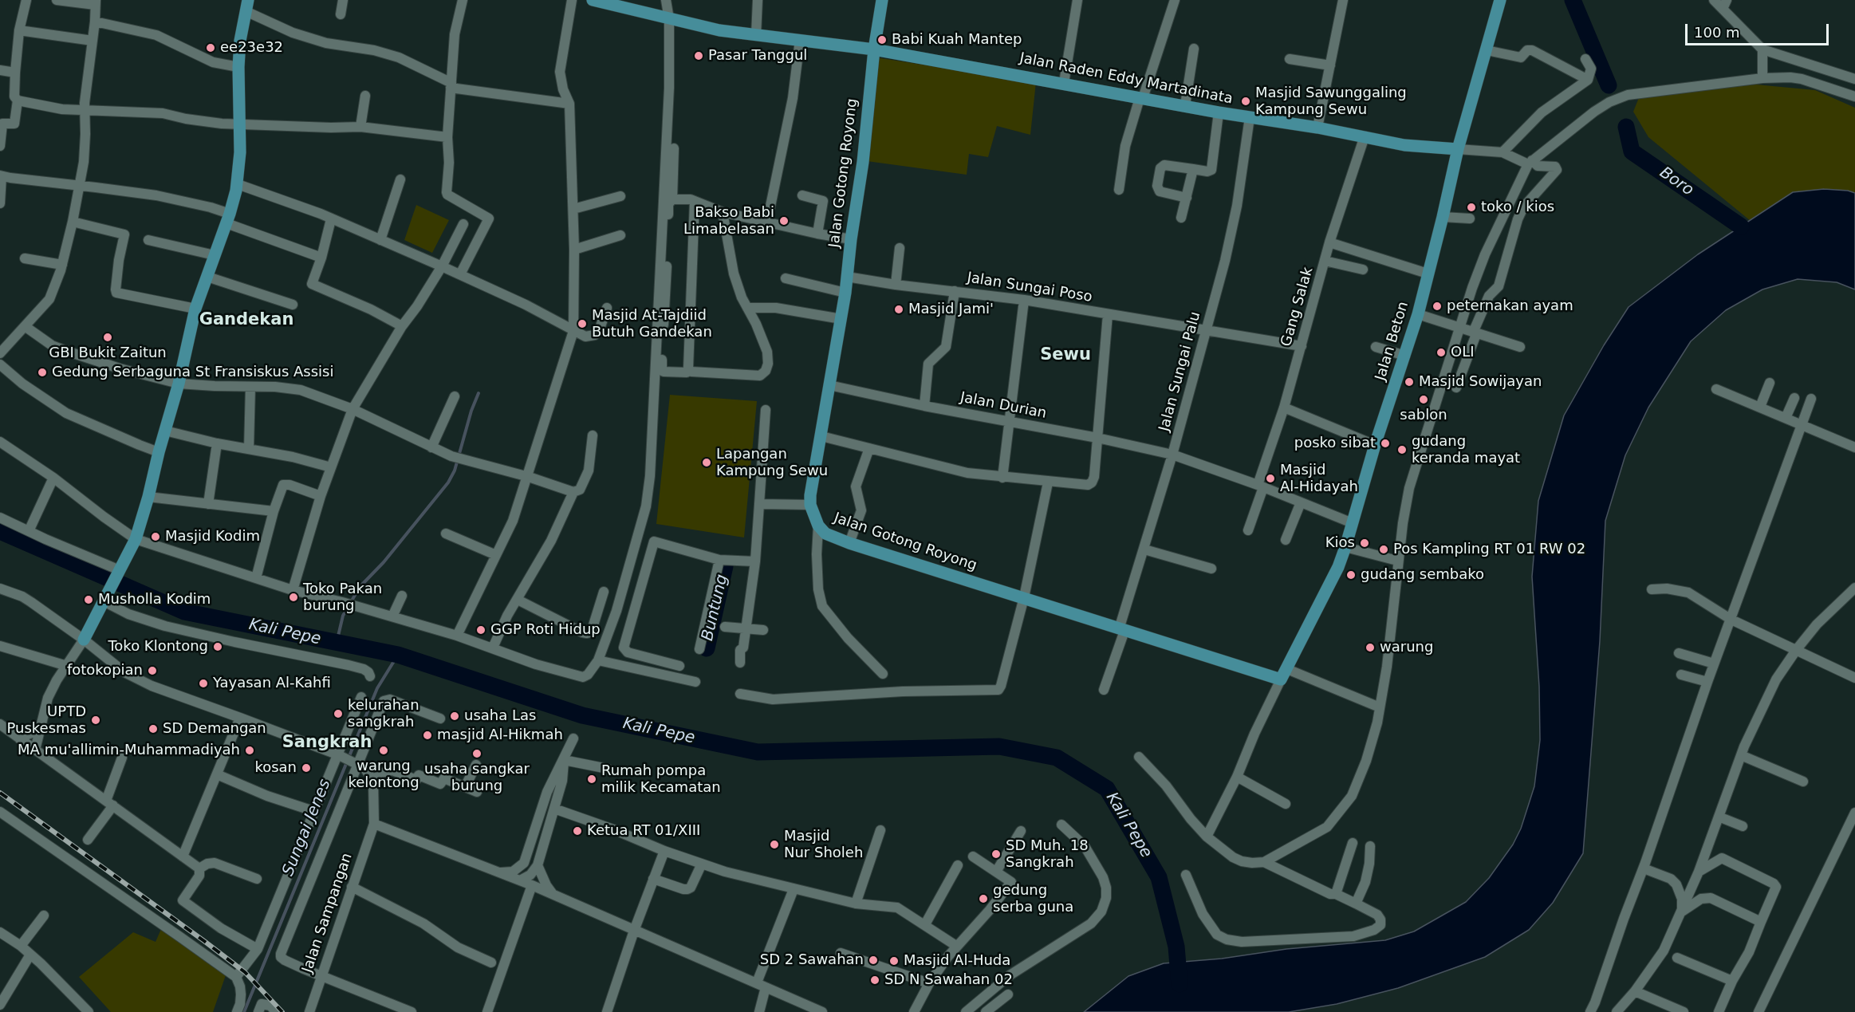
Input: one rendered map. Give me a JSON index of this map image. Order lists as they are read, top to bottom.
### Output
{
  "streets": {
    "main road": ["Jalan Raden Eddy Martadinata", "Jalan Gotong Royong", "Jalan Beton"],
    "street": [
      "Jalan Sungai Poso",
      "Gang Salak",
      "Jalan Sungai Palu",
      "Jalan Durian",
      "Jalan Sampangan"
    ]
  },
  "crossings": [
    ["Jalan Raden Eddy Martadinata", "Jalan Gotong Royong"],
    ["Jalan Raden Eddy Martadinata", "Gang Salak"],
    ["Jalan Raden Eddy Martadinata", "Jalan Beton"],
    ["Jalan Raden Eddy Martadinata", "Jalan Sungai Palu"],
    ["Jalan Gotong Royong", "Jalan Sungai Poso"],
    ["Jalan Gotong Royong", "Jalan Beton"],
    ["Jalan Gotong Royong", "Jalan Sungai Palu"],
    ["Jalan Gotong Royong", "Jalan Durian"],
    ["Jalan Sungai Poso", "Gang Salak"],
    ["Jalan Sungai Poso", "Jalan Sungai Palu"],
    ["Gang Salak", "Jalan Durian"],
    ["Jalan Beton", "Jalan Durian"],
    ["Jalan Sungai Palu", "Jalan Durian"]
  ],
  "districts": ["Gandekan", "Sewu", "Sangkrah"],
  "water": [
    "Boro",
    "Buntung",
    "Kali Pepe",
    "Sungai Jenes"
  ],
  "places": [
    "Babi Kuah Mantep",
    "ee23e32",
    "Pasar Tanggul",
    "Masjid Sawunggaling Kampung Sewu",
    "toko / kios",
    "Bakso Babi Limabelasan",
    "peternakan ayam",
    "Masjid Jami'",
    "Masjid At-Tajdiid Butuh Gandekan",
    "GBI Bukit Zaitun",
    "OLI",
    "Gedung Serbaguna St Fransiskus Assisi",
    "Masjid Sowijayan",
    "sablon",
    "posko sibat",
    "gudang keranda mayat",
    "Lapangan Kampung Sewu",
    "Masjid Al-Hidayah",
    "Masjid Kodim",
    "Kios",
    "Pos Kampling RT 01 RW 02",
    "gudang sembako",
    "Toko Pakan burung",
    "Musholla Kodim",
    "GGP Roti Hidup",
    "Toko Klontong",
    "warung",
    "fotokopian",
    "Yayasan Al-Kahfi",
    "kelurahan sangkrah",
    "usaha Las",
    "UPTD Puskesmas",
    "SD Demangan",
    "masjid Al-Hikmah",
    "MA mu'allimin-Muhammadiyah",
    "warung kelontong",
    "usaha sangkar burung",
    "kosan",
    "Rumah pompa milik Kecamatan",
    "Ketua RT 01/XIII",
    "Masjid Nur Sholeh",
    "SD Muh. 18 Sangkrah",
    "gedung serba guna",
    "SD 2 Sawahan",
    "Masjid Al-Huda",
    "SD N Sawahan 02"
  ],
  "scale_bar": "100 m"
}
